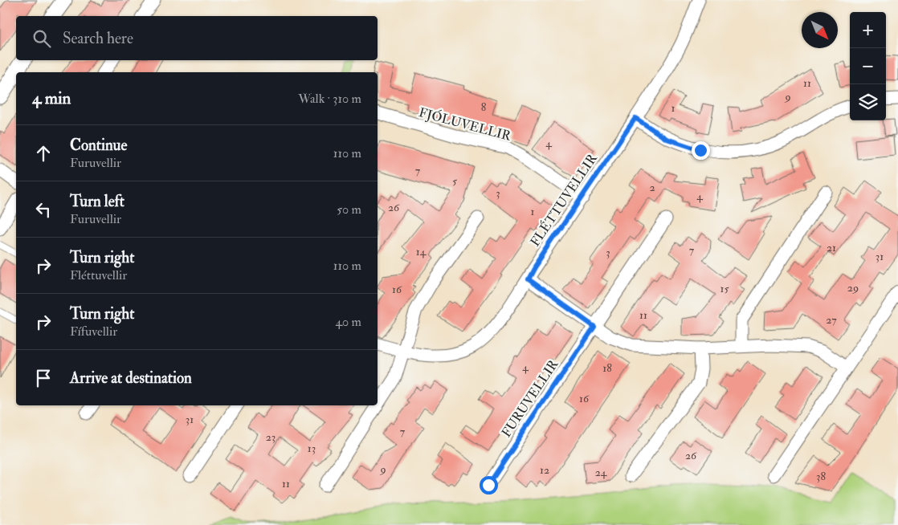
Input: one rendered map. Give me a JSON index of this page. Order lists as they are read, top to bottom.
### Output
{
  "streets": {
    "street": ["FJÓLUVELLIR", "FLÉTTUVELLIR", "FURUVELLIR"]
  },
  "crossings": [
    ["FJÓLUVELLIR", "FLÉTTUVELLIR"]
  ],
  "house_numbers": [
    "11",
    "9",
    "8",
    "1",
    "4",
    "7",
    "5",
    "2",
    "3",
    "4",
    "26",
    "1",
    "21",
    "7",
    "14",
    "3",
    "31",
    "29",
    "15",
    "16",
    "11",
    "27",
    "4",
    "18",
    "16",
    "31",
    "7",
    "23",
    "13",
    "26",
    "9",
    "12",
    "24",
    "38",
    "11"
  ],
  "north": "bottom right",
  "page": {
    "map_buttons": ["+", "−"],
    "search": "Search here",
    "heading": ["4 min", "Walk · 310 m"],
    "list": [
      ["Continue", "Furuvellir", "110 m"],
      ["Turn left", "Furuvellir", "50 m"],
      ["Turn right", "Fléttuvellir", "110 m"],
      ["Turn right", "Fífuvellir", "40 m"],
      "Arrive at destination"
    ]
  }
}
